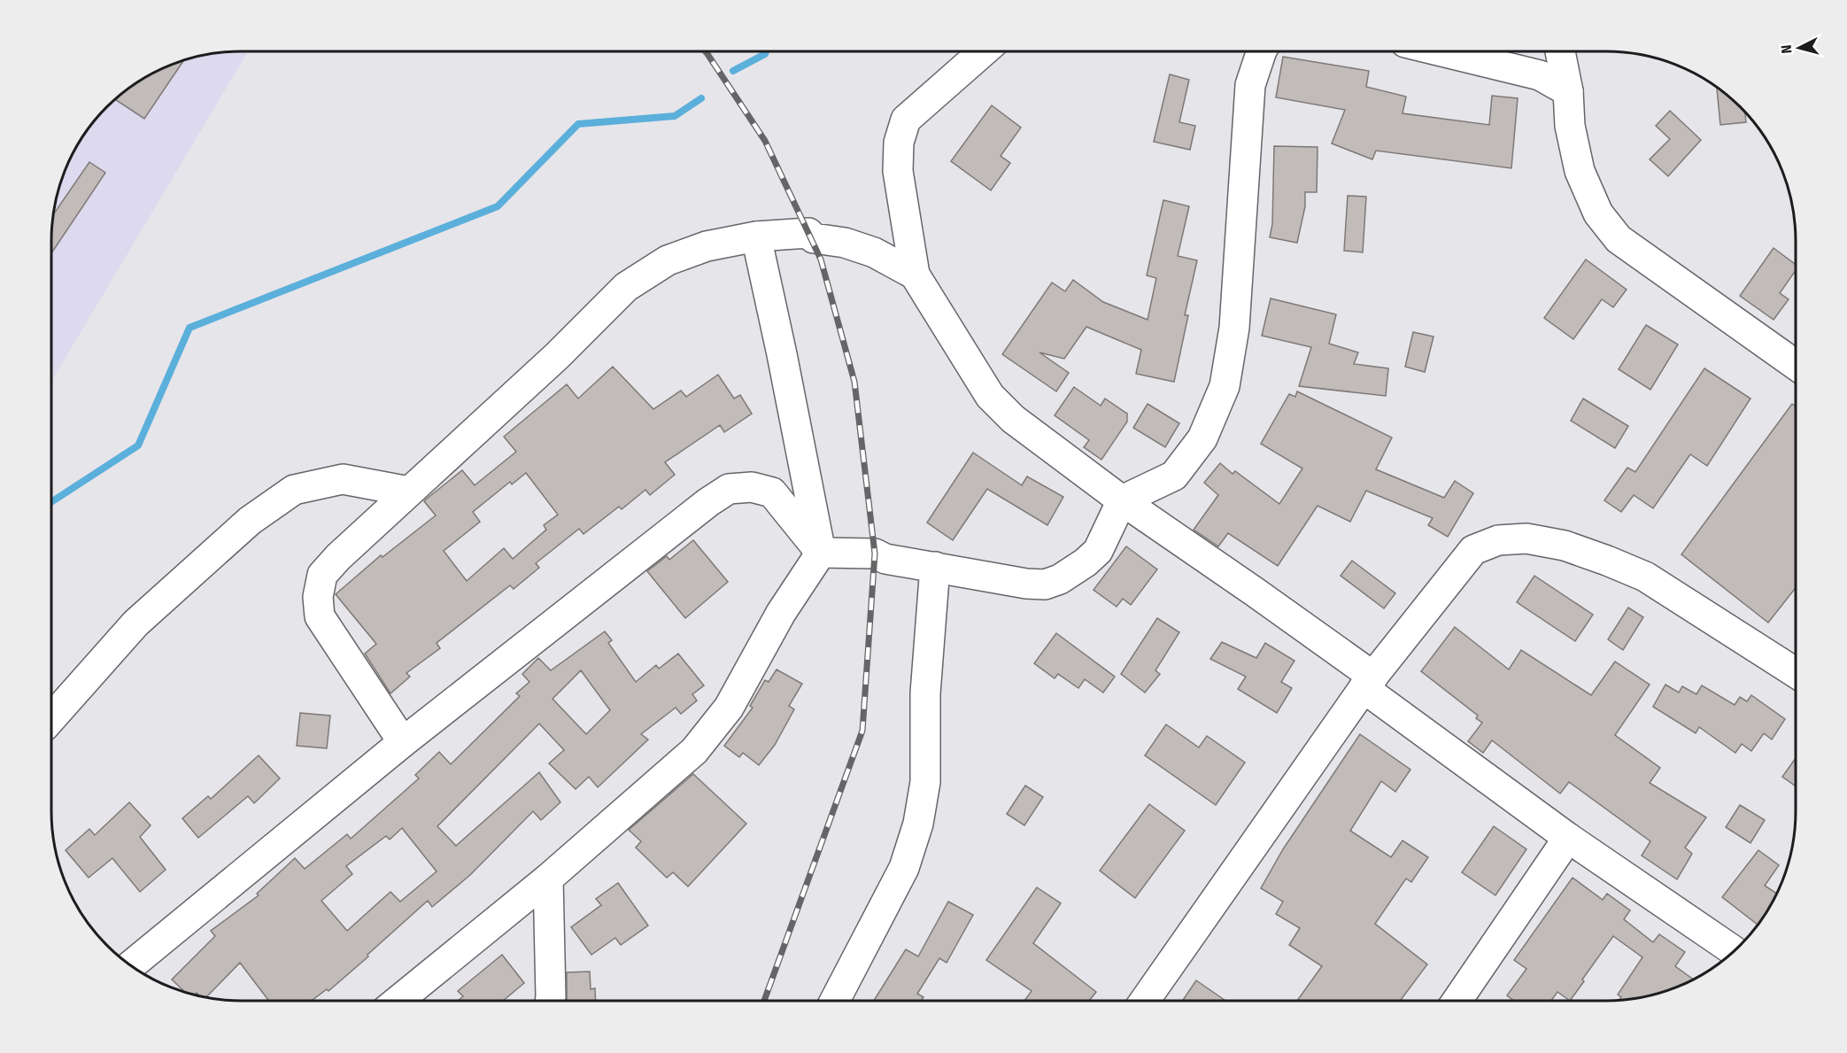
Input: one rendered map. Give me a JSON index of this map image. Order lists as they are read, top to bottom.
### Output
{
  "north": "left"
}
